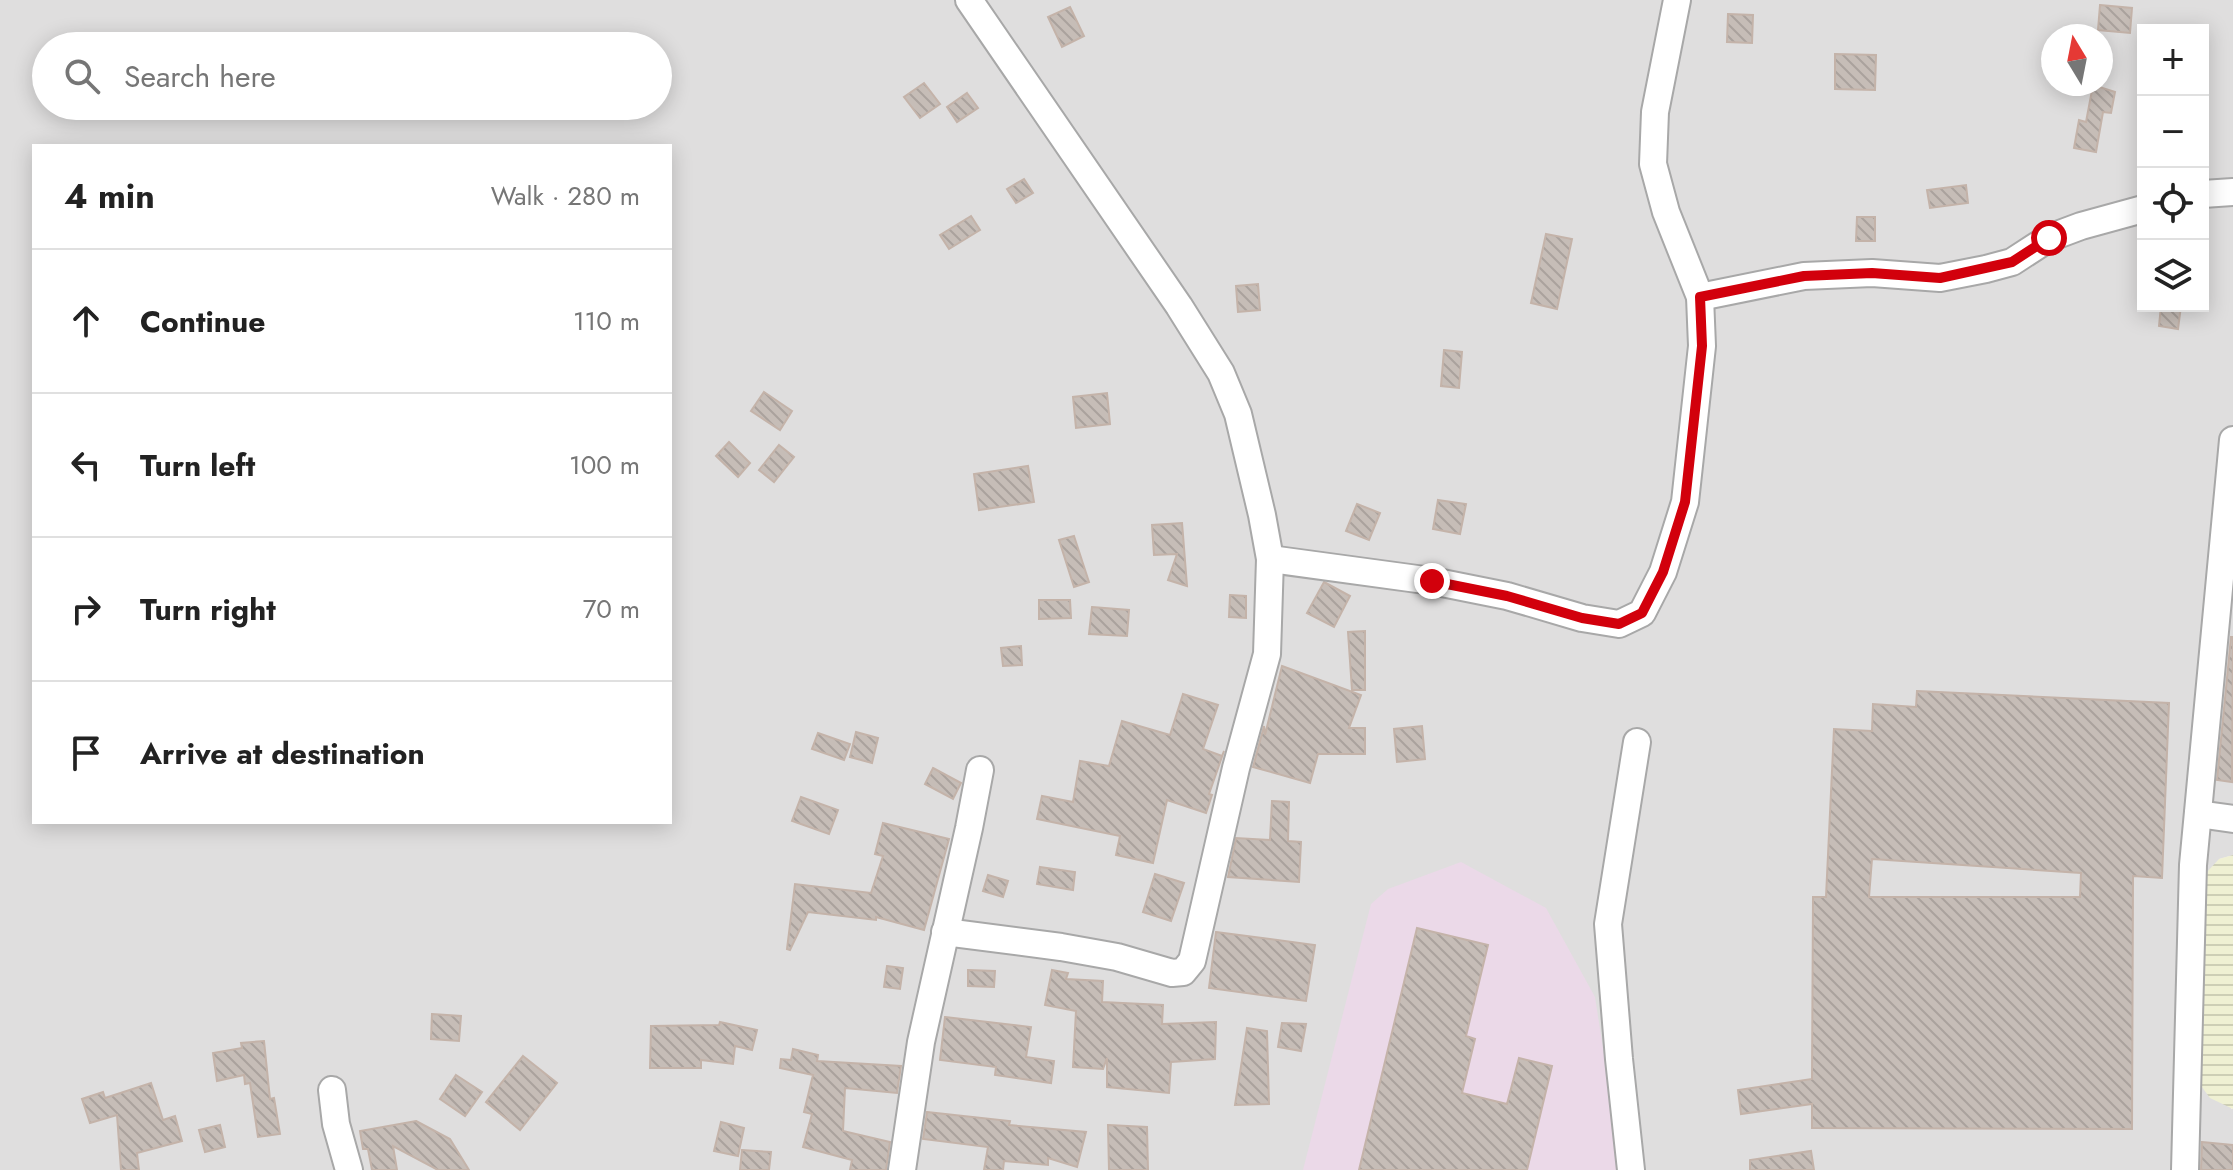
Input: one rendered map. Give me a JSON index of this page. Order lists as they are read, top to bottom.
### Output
{
  "north": "top",
  "page": {
    "map_buttons": ["+", "−"],
    "search": "Search here",
    "heading": ["4 min", "Walk · 280 m"],
    "list": [
      ["Continue", "110 m"],
      ["Turn left", "100 m"],
      ["Turn right", "70 m"],
      "Arrive at destination"
    ]
  }
}
